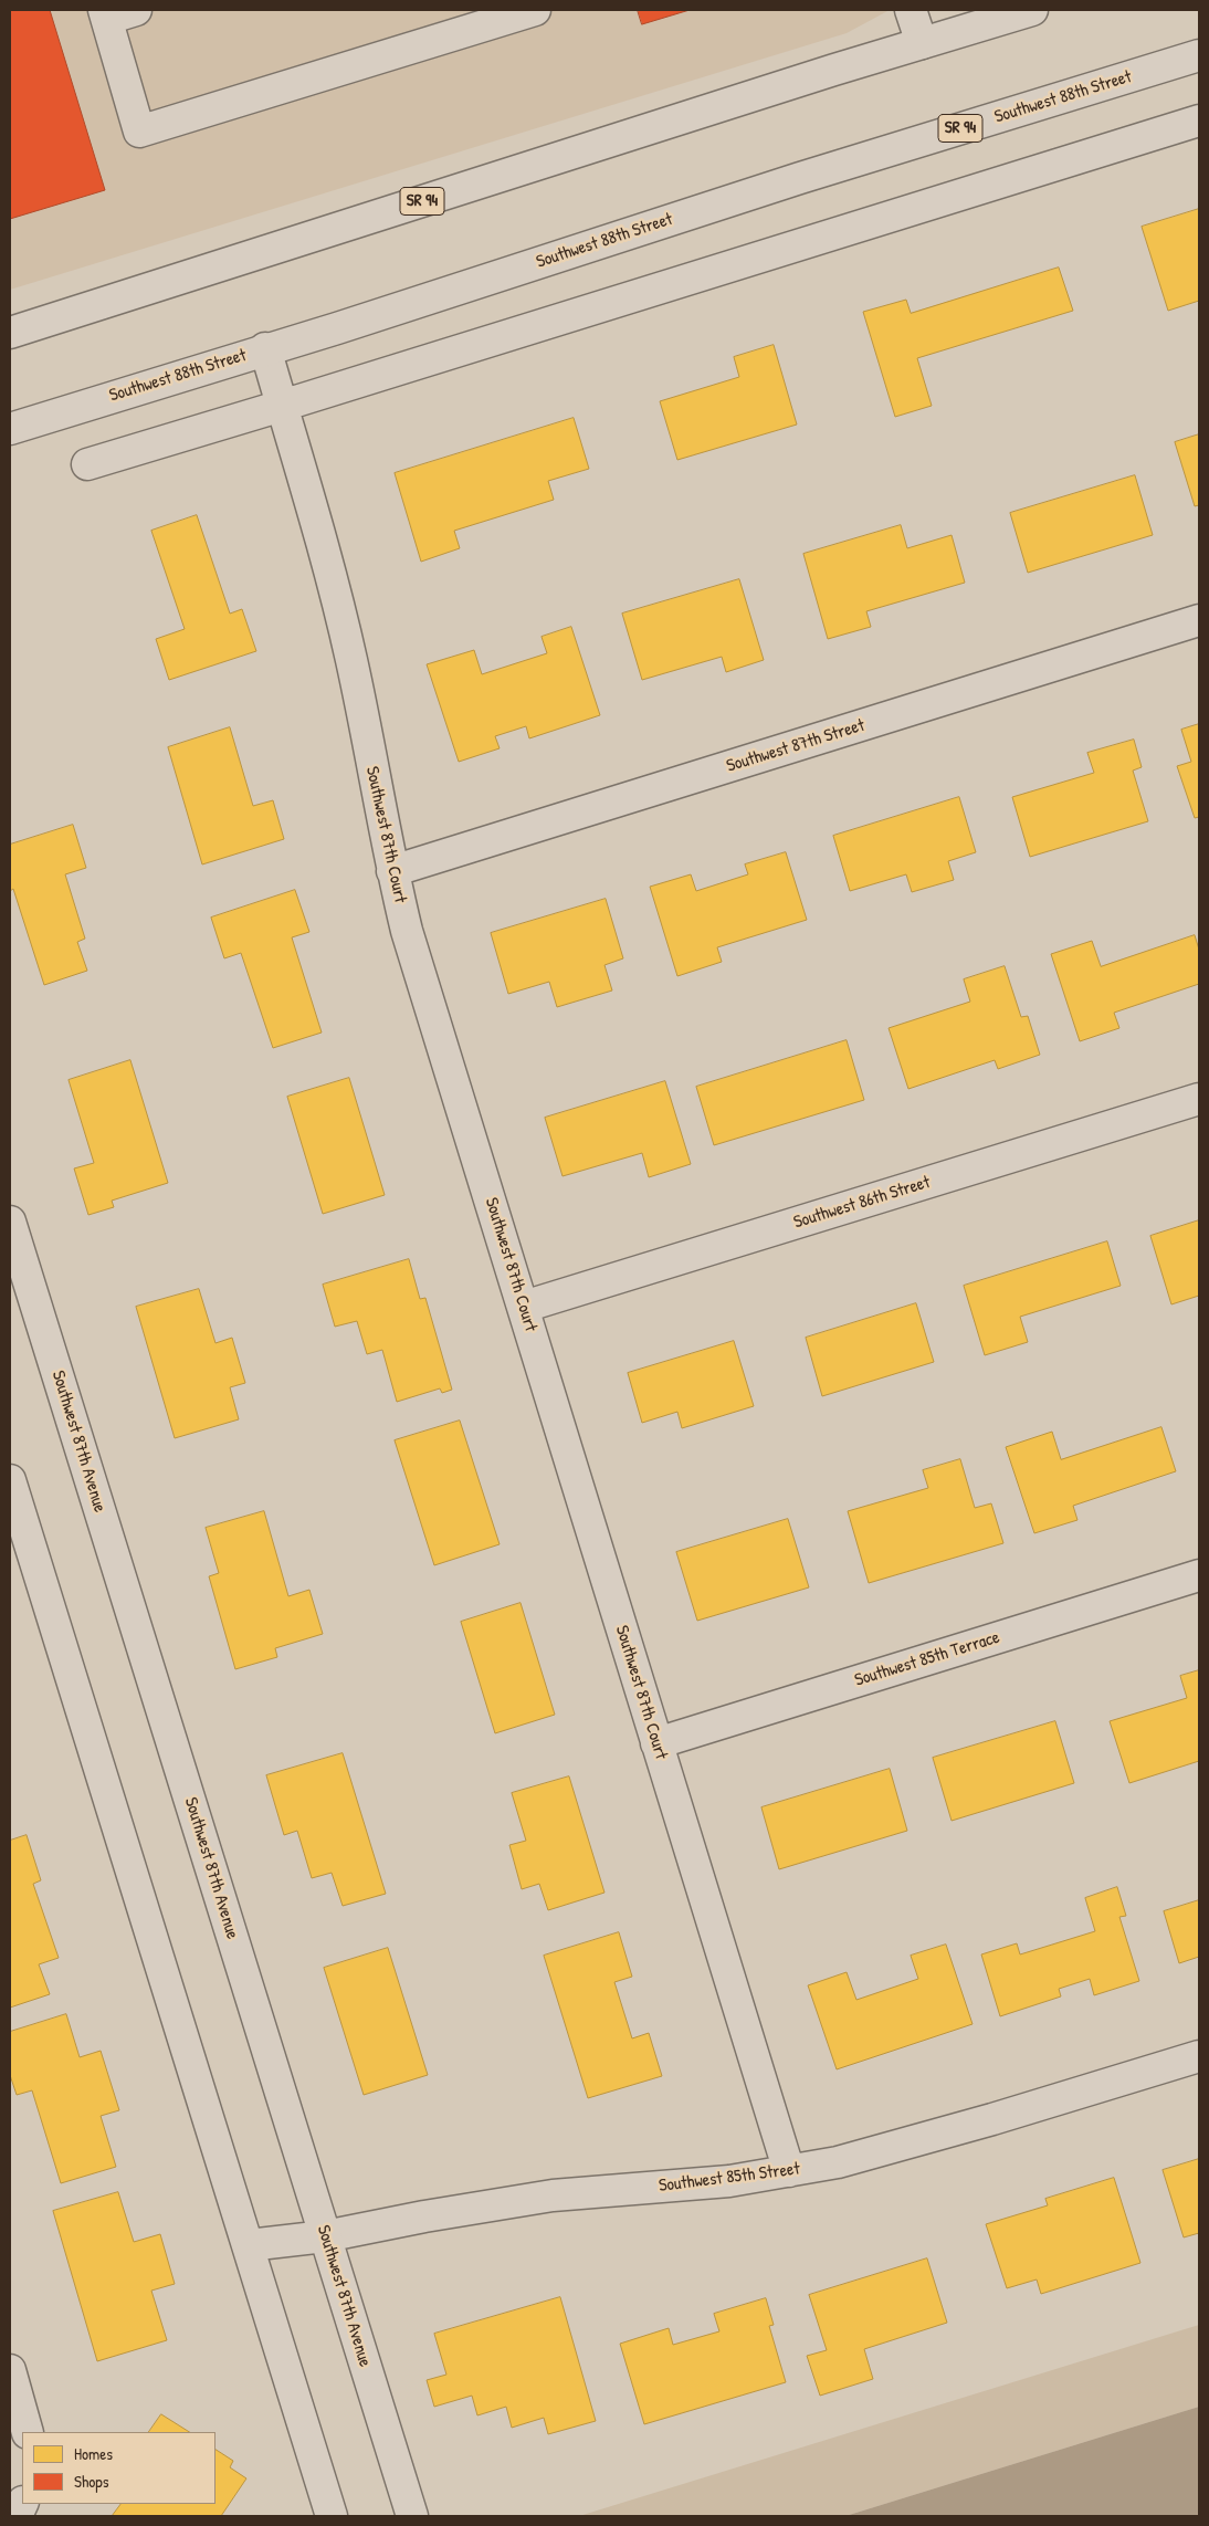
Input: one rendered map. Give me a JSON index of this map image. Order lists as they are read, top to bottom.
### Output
{
  "streets": {
    "street": [
      "Southwest 88th Street",
      "SR 94",
      "Southwest 87th Street",
      "Southwest 87th Court",
      "Southwest 86th Street",
      "Southwest 87th Avenue",
      "Southwest 85th Terrace",
      "Southwest 85th Street"
    ]
  },
  "crossings": [
    ["Southwest 88th Street", "Southwest 87th Court"],
    ["Southwest 87th Street", "Southwest 87th Court"],
    ["Southwest 87th Court", "Southwest 86th Street"],
    ["Southwest 87th Court", "Southwest 85th Terrace"],
    ["Southwest 87th Court", "Southwest 85th Street"],
    ["Southwest 87th Avenue", "Southwest 85th Street"]
  ],
  "legend": ["Homes", "Shops"]
}
